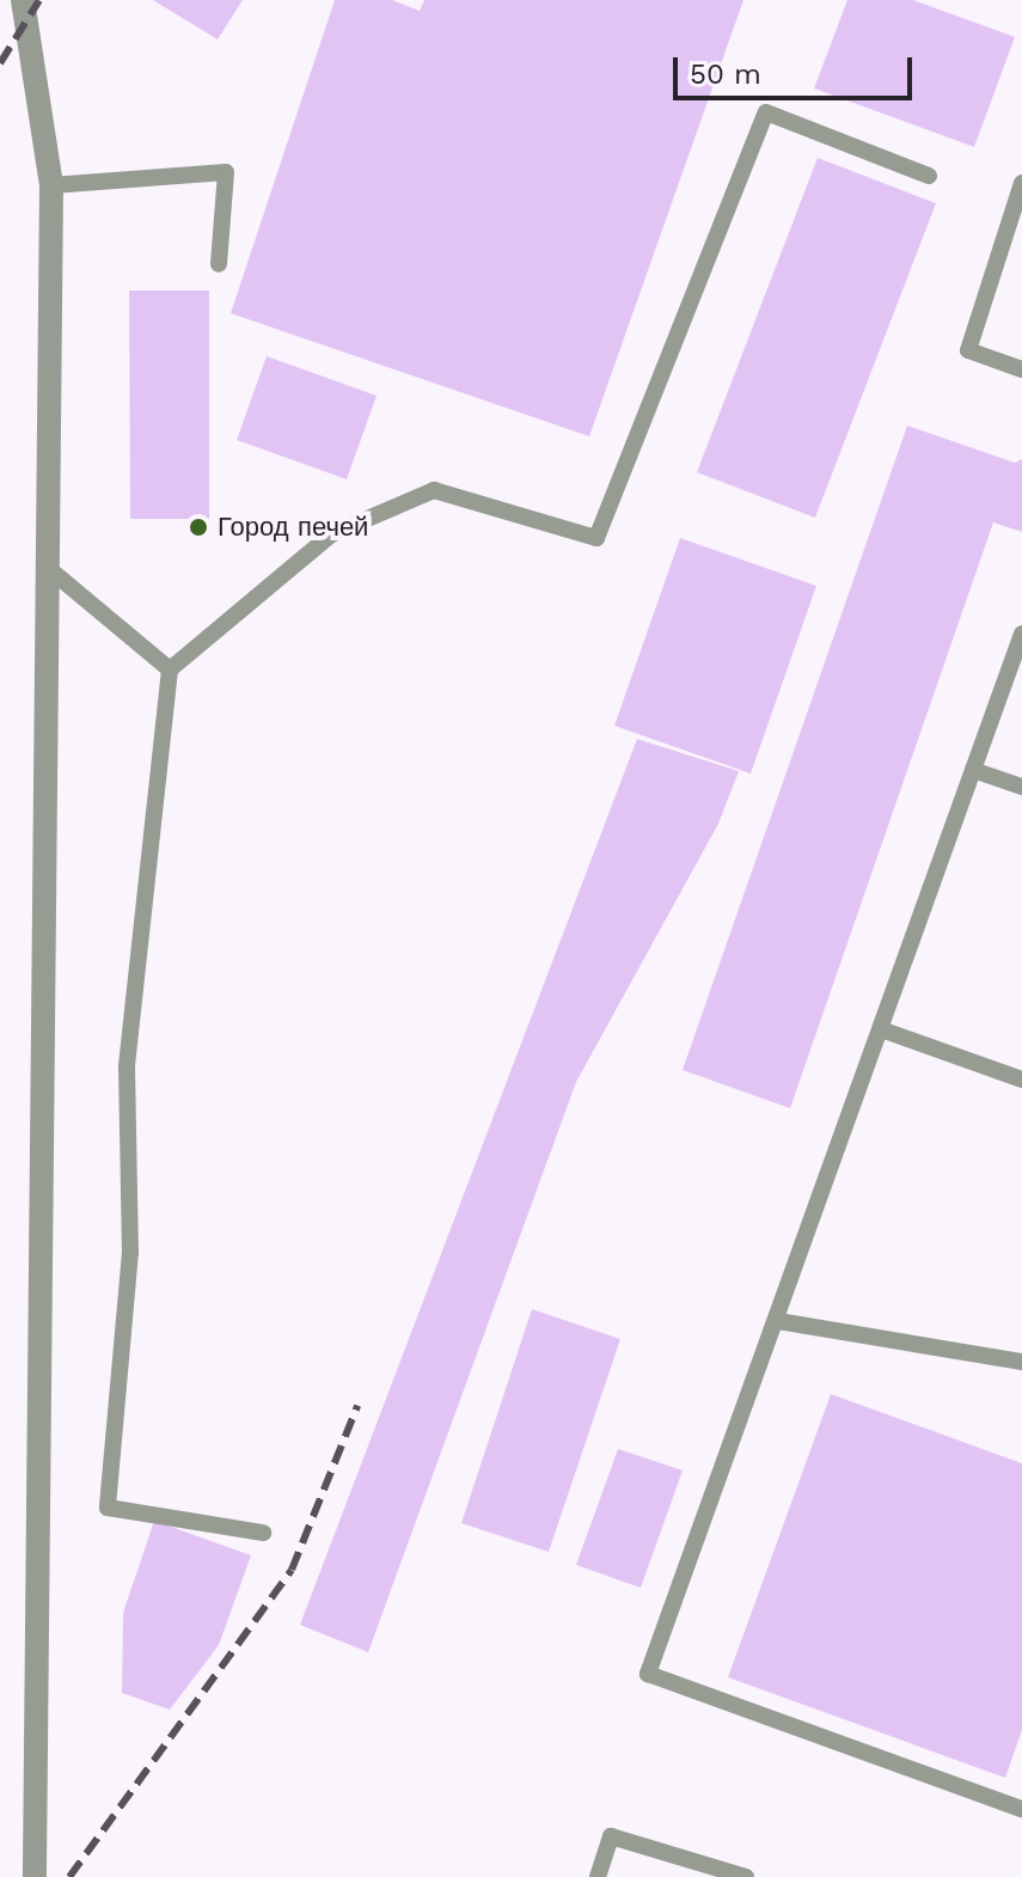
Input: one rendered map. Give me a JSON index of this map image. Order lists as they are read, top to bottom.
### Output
{
  "places": ["Город печей"],
  "scale_bar": "50 m"
}
